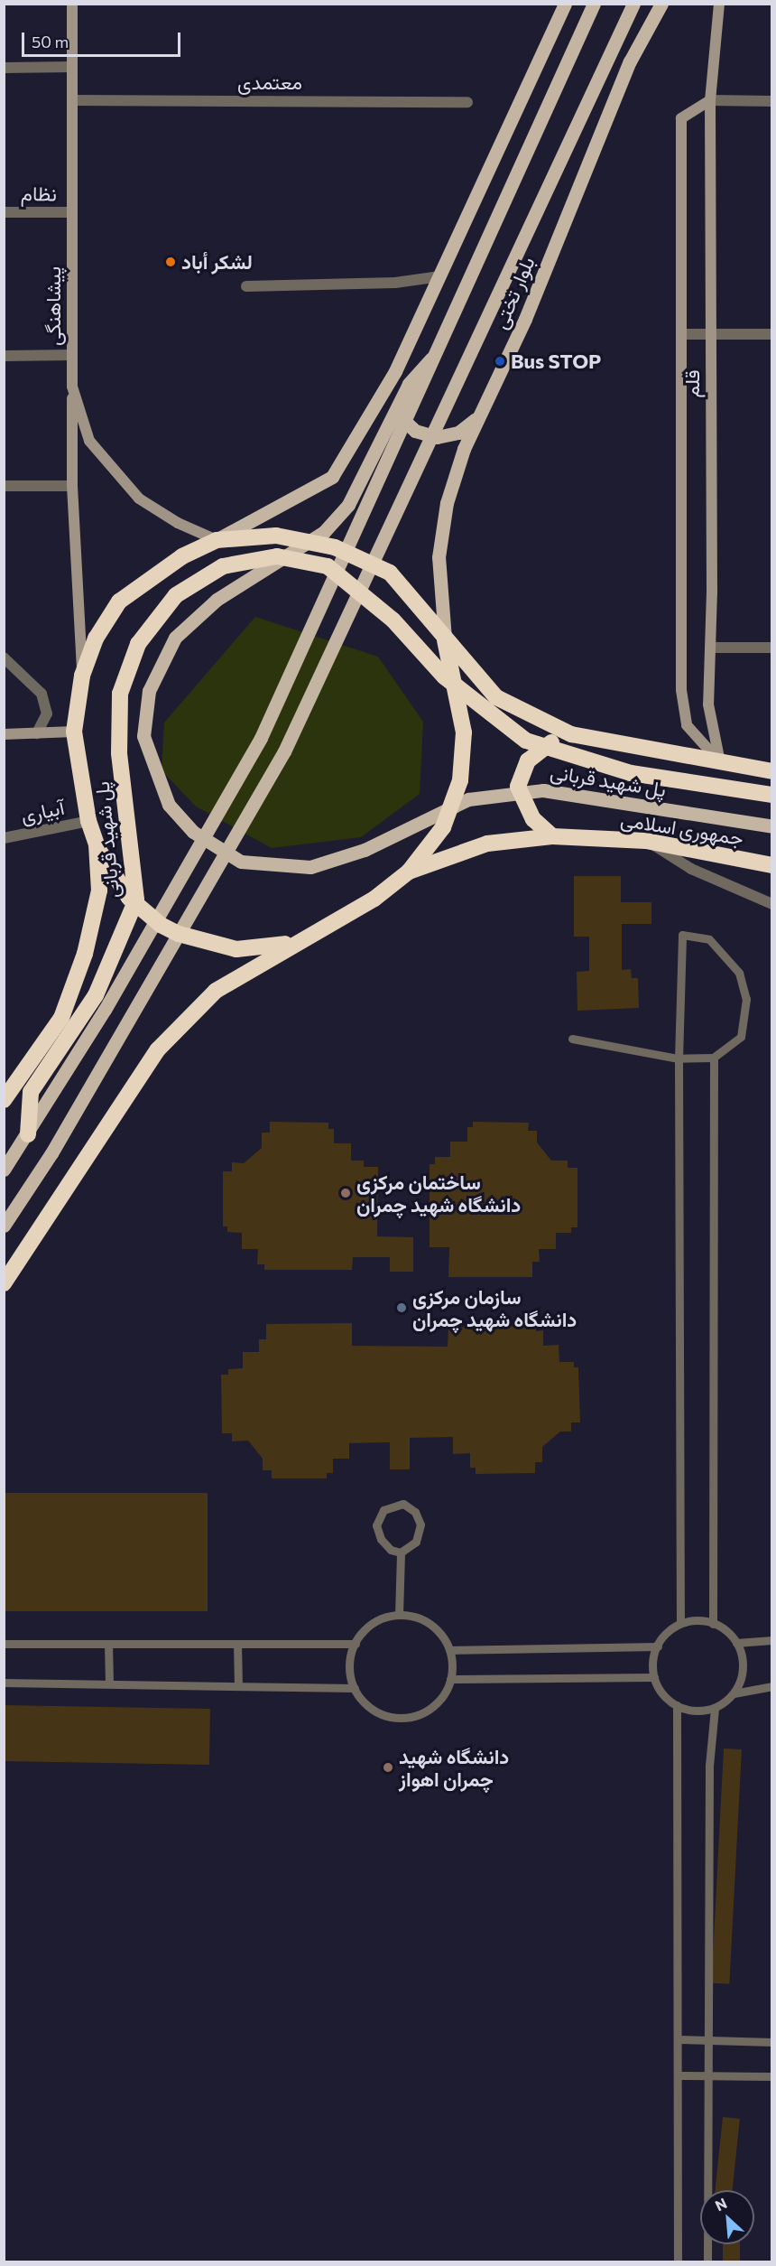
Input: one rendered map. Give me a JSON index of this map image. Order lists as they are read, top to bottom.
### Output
{
  "streets": {
    "highway": ["پل شهید قربانی", "جمهوری اسلامی"],
    "main road": ["بلوار تختی"],
    "street": [
      "معتمدی",
      "نظام",
      "پیشاهنگی",
      "قلم",
      "آبیاری"
    ]
  },
  "crossings": [
    ["معتمدی", "پیشاهنگی"],
    ["نظام", "پیشاهنگی"]
  ],
  "places": [
    "لشكر أباد",
    "Bus STOP",
    "ساختمان مرکزی دانشگاه شهید چمران",
    "سازمان مرکزی دانشگاه شهید چمران",
    "دانشگاه شهید چمران اهواز"
  ],
  "scale_bar": "50 m",
  "north": "top left"
}
